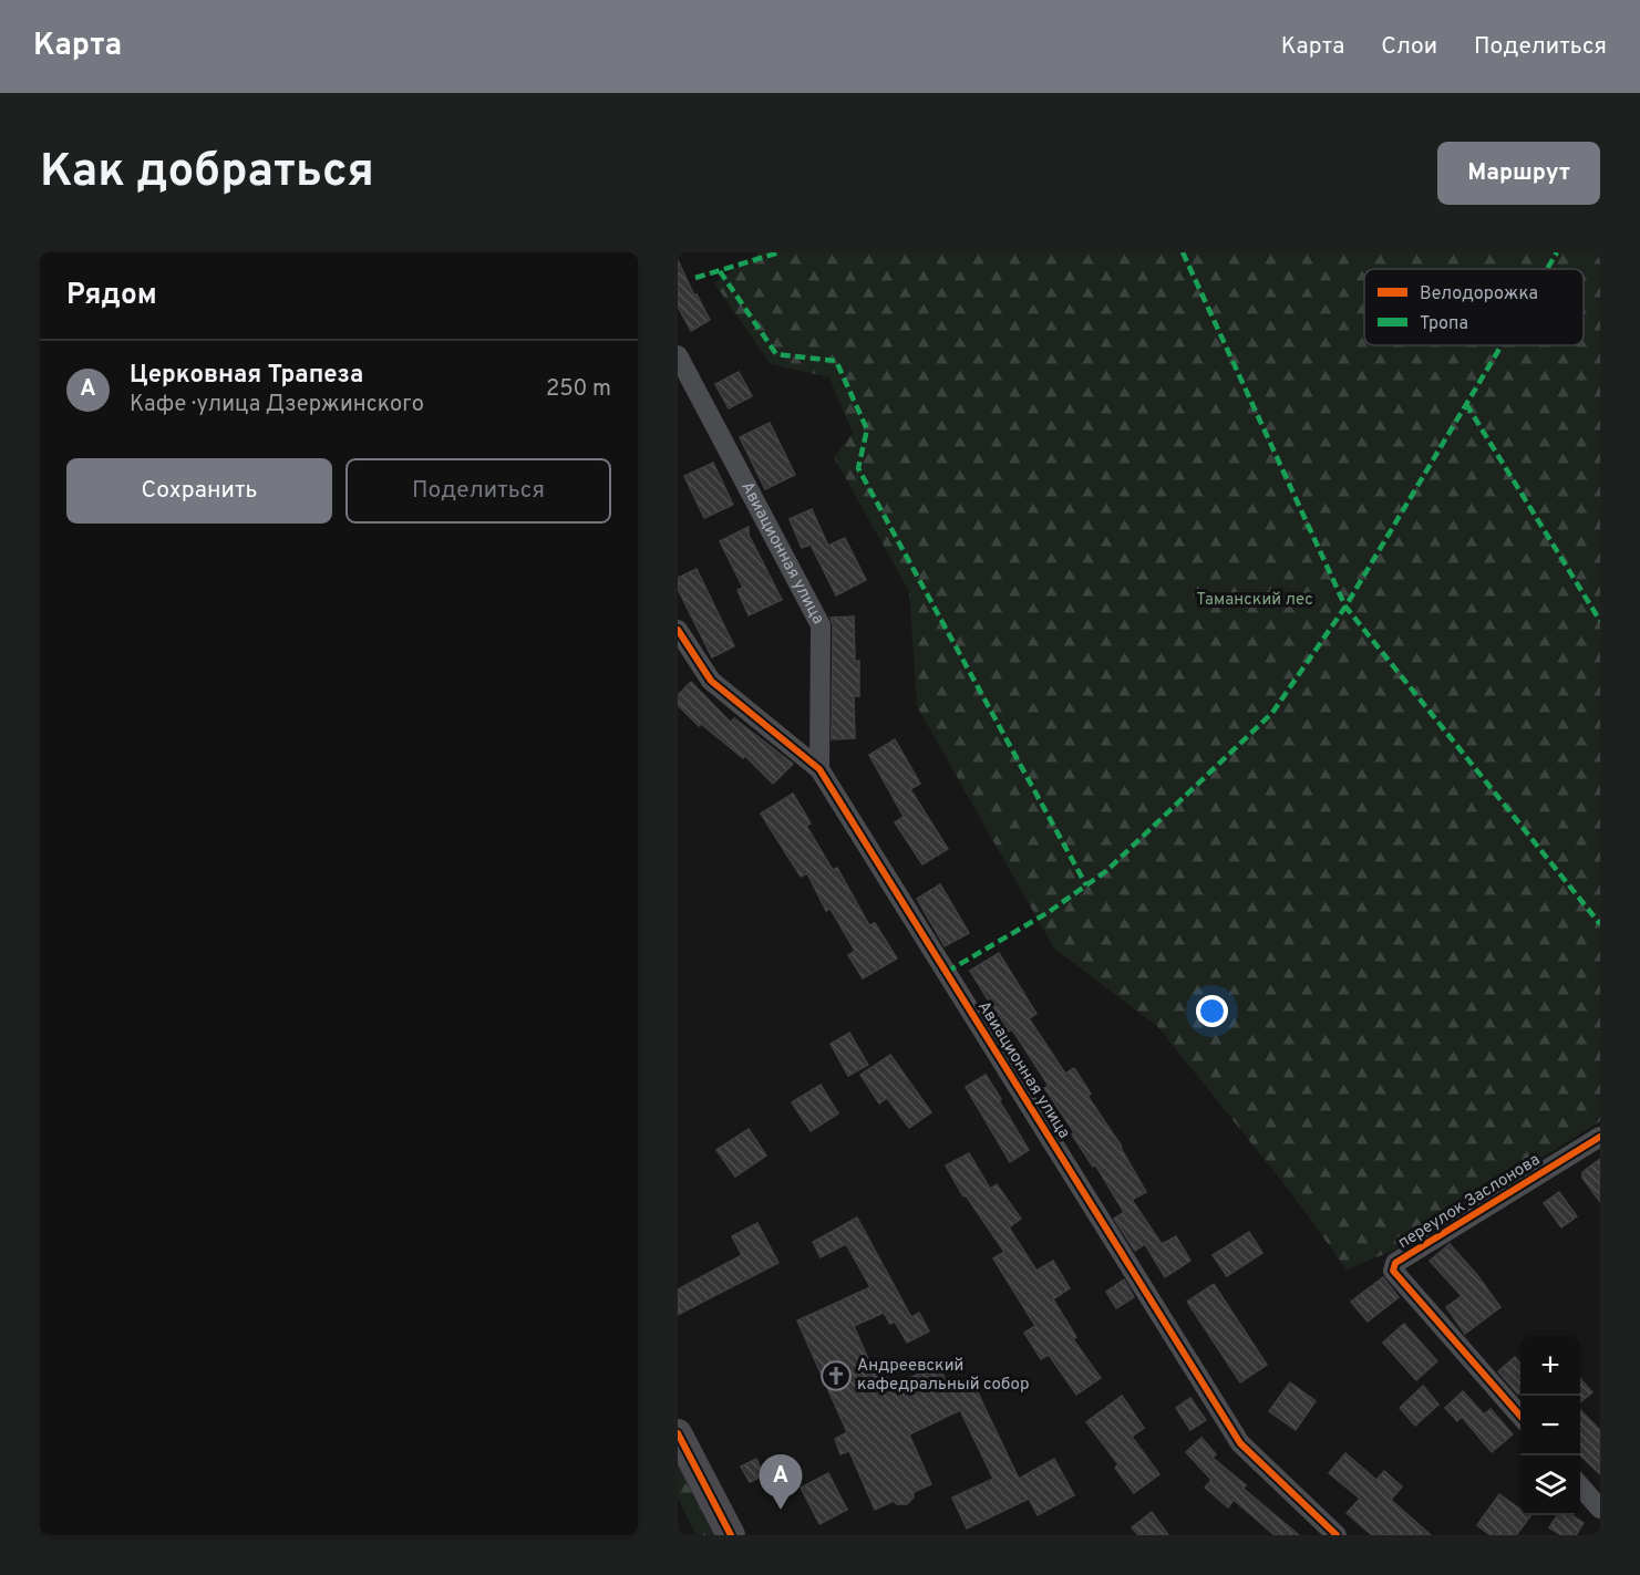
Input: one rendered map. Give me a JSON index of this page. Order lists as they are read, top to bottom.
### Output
{
  "streets": {
    "street": ["Авиационная улица", "переулок Заслонова"]
  },
  "parks": ["Таманский лес"],
  "places": {
    "church": ["Андреевский кафедральный собор"]
  },
  "legend": ["Велодорожка", "Тропа"],
  "page": {
    "header": "Карта",
    "nav": ["Карта", "Слои", "Поделиться"],
    "buttons": [
      "Маршрут",
      ["Сохранить", "Поделиться"]
    ],
    "title": "Как добраться",
    "heading": "Рядом",
    "list": [
      {
        "mark": "A",
        "name": "Церковная Трапеза",
        "note": "Кафе · улица Дзержинского",
        "value": "250 m"
      }
    ],
    "map_buttons": ["+", "−"],
    "pins": "A"
  }
}
